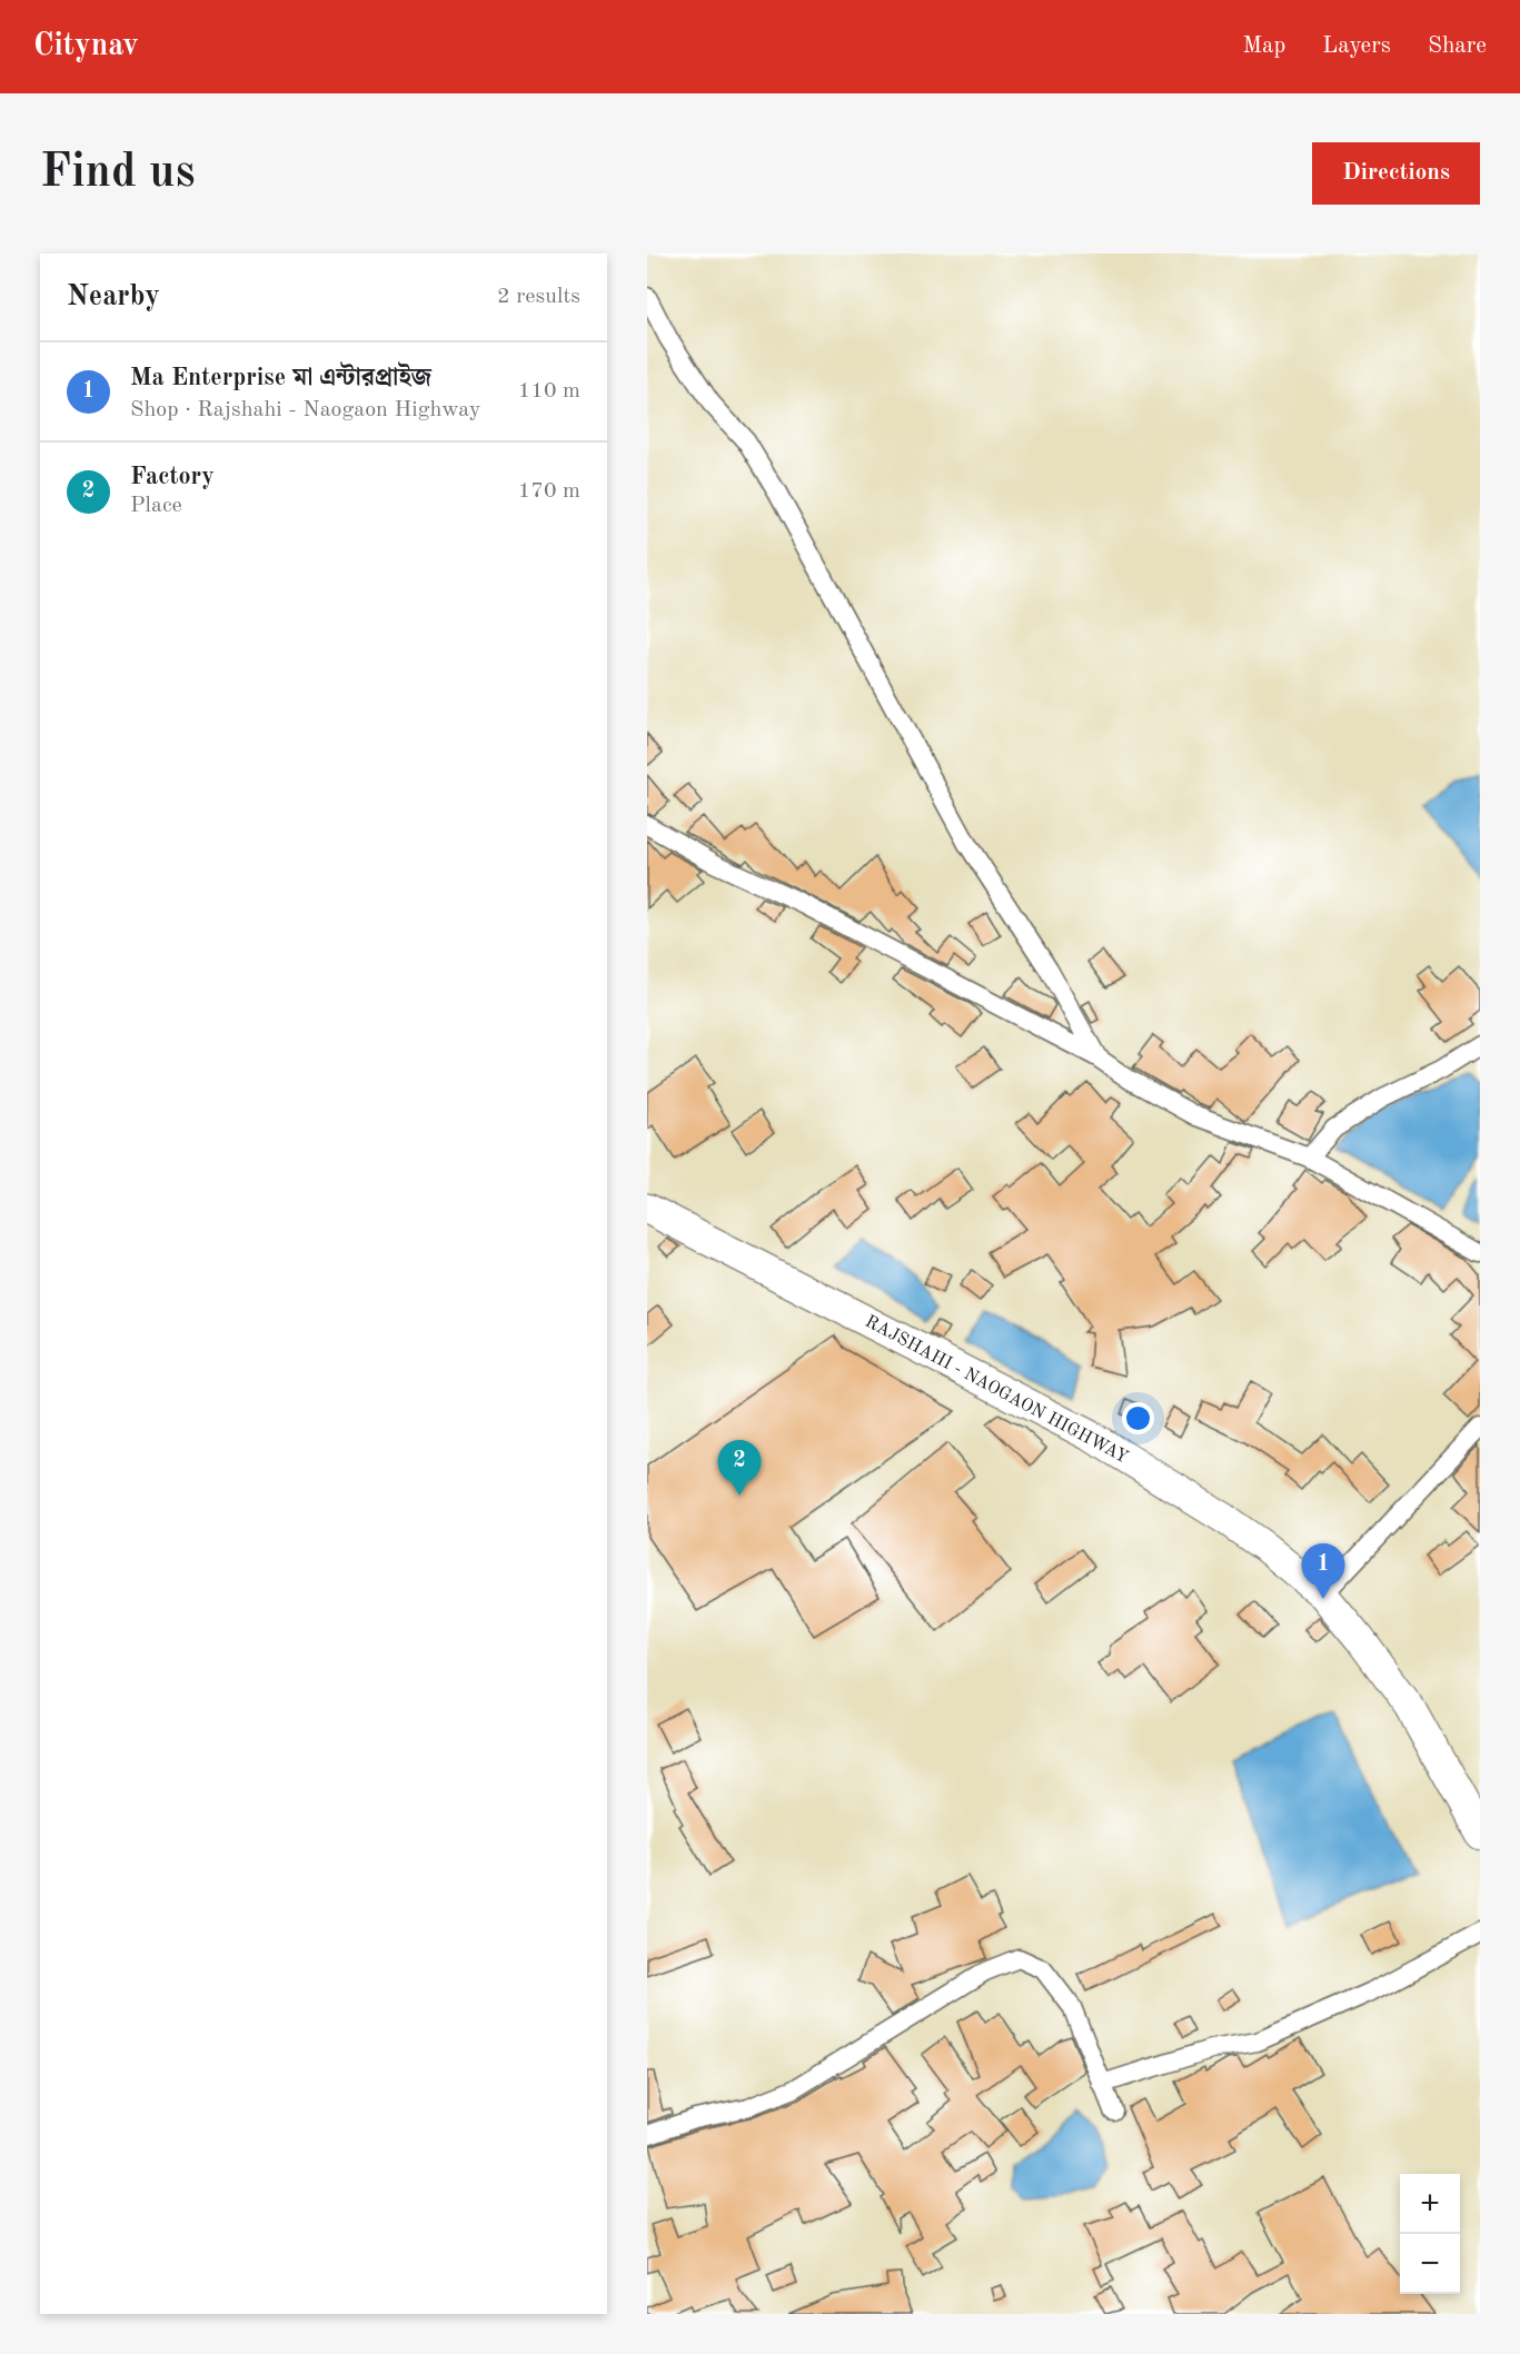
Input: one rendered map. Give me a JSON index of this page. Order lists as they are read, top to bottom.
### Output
{
  "streets": {
    "main road": ["RAJSHAHI - NAOGAON HIGHWAY"]
  },
  "page": {
    "header": "Citynav",
    "nav": ["Map", "Layers", "Share"],
    "buttons": "Directions",
    "title": "Find us",
    "heading": ["Nearby", "2 results"],
    "list": [
      {
        "mark": "1",
        "name": "Ma Enterprise মা এন্টারপ্রাইজ",
        "note": "Shop · Rajshahi - Naogaon Highway",
        "value": "110 m"
      },
      {
        "mark": "2",
        "name": "Factory",
        "note": "Place",
        "value": "170 m"
      }
    ],
    "pins": ["2", "1"],
    "map_buttons": ["+", "−"]
  }
}
